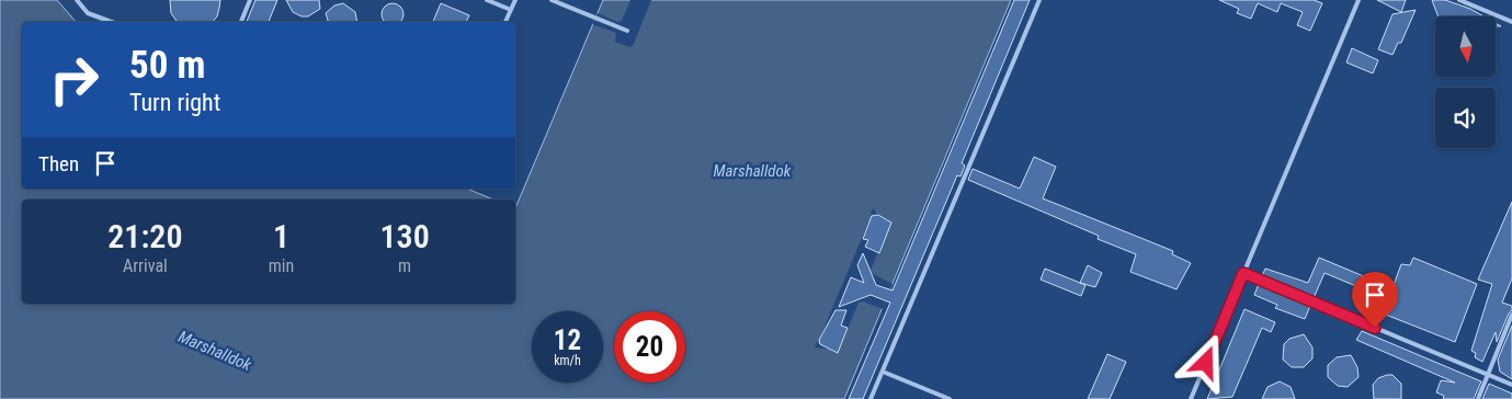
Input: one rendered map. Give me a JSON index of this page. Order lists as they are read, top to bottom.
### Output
{
  "water": ["Marshalldok"],
  "north": "bottom",
  "page": {
    "turn": ["50 m", "Turn right"],
    "then": "Then",
    "eta": [
      "21:20",
      "Arrival",
      "1",
      "min",
      "130",
      "m"
    ],
    "speed": "12 km/h",
    "limit": "20"
  }
}
